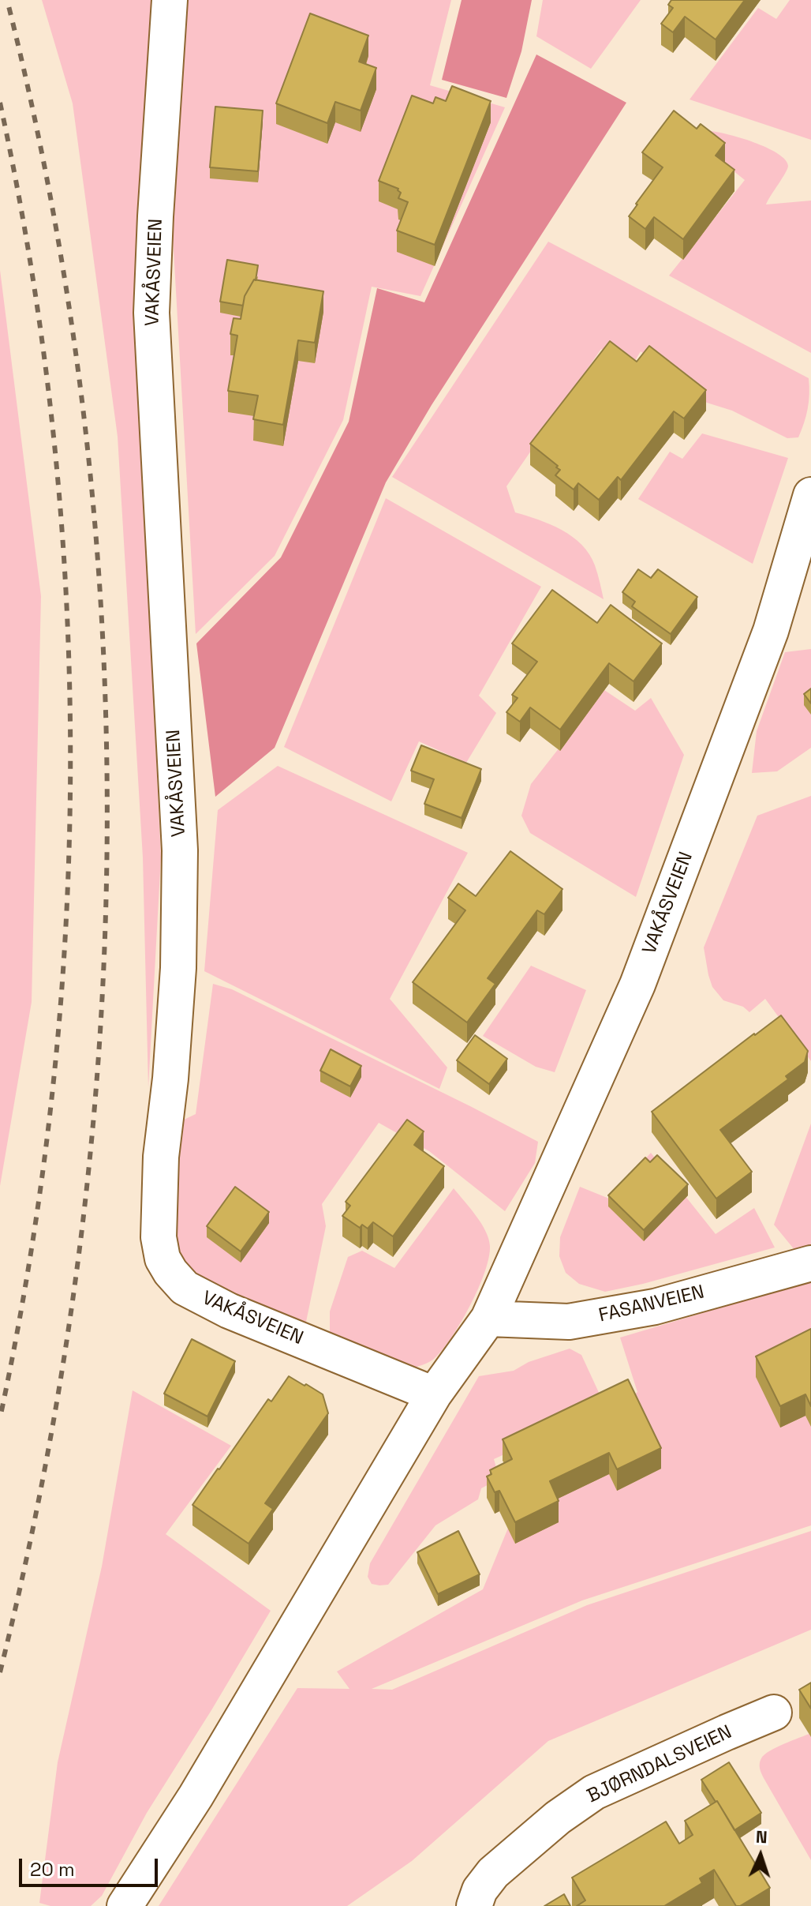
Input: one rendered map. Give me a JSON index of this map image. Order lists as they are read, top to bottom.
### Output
{
  "streets": {
    "street": ["VAKÅSVEIEN", "FASANVEIEN", "BJØRNDALSVEIEN"]
  },
  "crossings": [
    ["VAKÅSVEIEN", "FASANVEIEN"]
  ],
  "scale_bar": "20 m",
  "north": "top"
}
